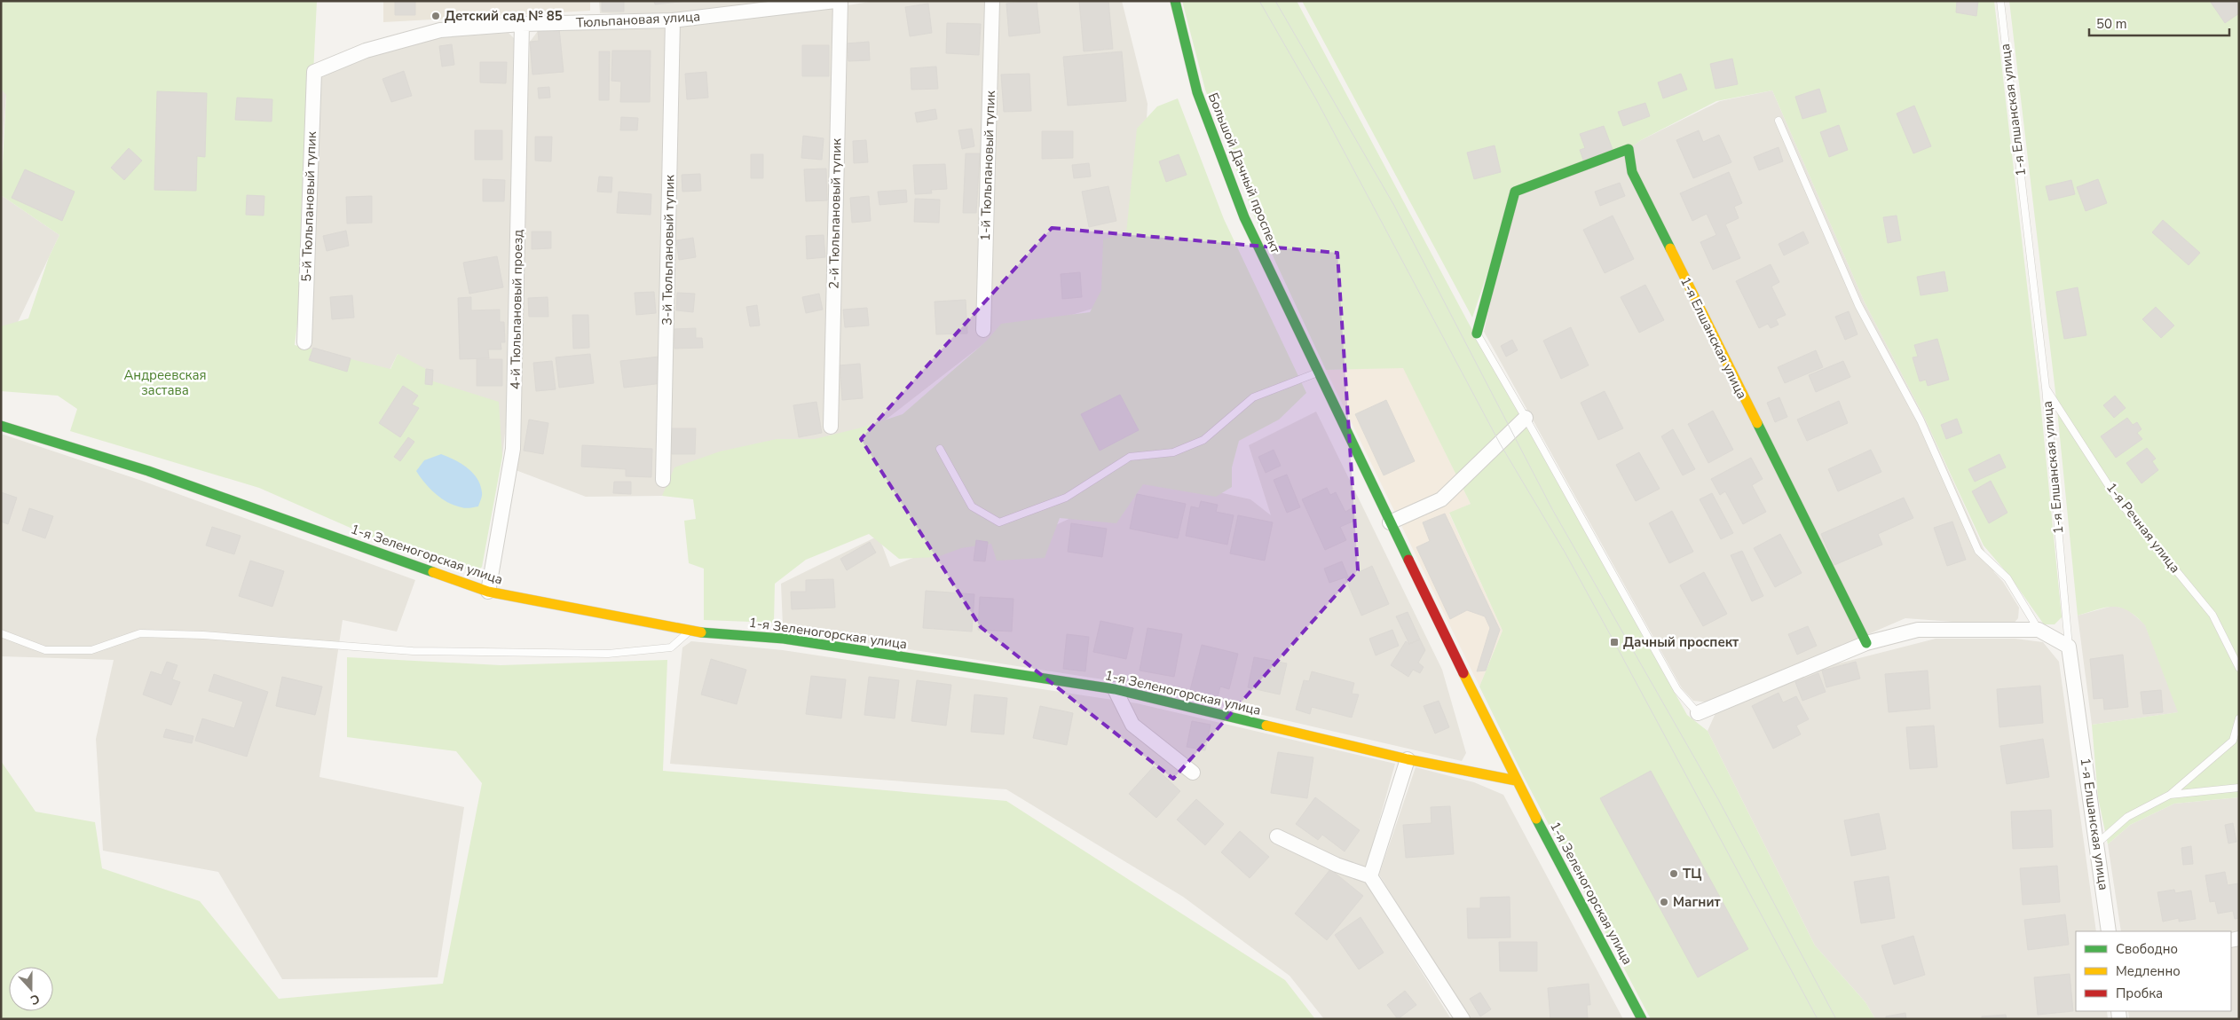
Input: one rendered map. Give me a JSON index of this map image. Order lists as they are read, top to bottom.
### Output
{
  "streets": {
    "street": [
      "Тюльпановая улица",
      "1-я Елшанская улица",
      "1-й Тюльпановый тупик",
      "Большой Дачный проспект",
      "5-й Тюльпановый тупик",
      "2-й Тюльпановый тупик",
      "3-й Тюльпановый тупик",
      "4-й Тюльпановый проезд",
      "1-я Зеленогорская улица"
    ],
    "lane": ["1-я Речная улица"]
  },
  "crossings": [
    ["Тюльпановая улица", "5-й Тюльпановый тупик"],
    ["Тюльпановая улица", "3-й Тюльпановый тупик"],
    ["Тюльпановая улица", "4-й Тюльпановый проезд"],
    ["1-я Елшанская улица", "1-я Речная улица"],
    ["Большой Дачный проспект", "1-я Зеленогорская улица"],
    ["4-й Тюльпановый проезд", "1-я Зеленогорская улица"]
  ],
  "parks": ["Андреевская застава"],
  "places": {
    "other": ["Детский сад № 85", "ТЦ", "Магнит"],
    "transit": ["Дачный проспект"]
  },
  "legend": ["Свободно", "Медленно", "Пробка"],
  "scale_bar": "50 m",
  "north": "bottom"
}
